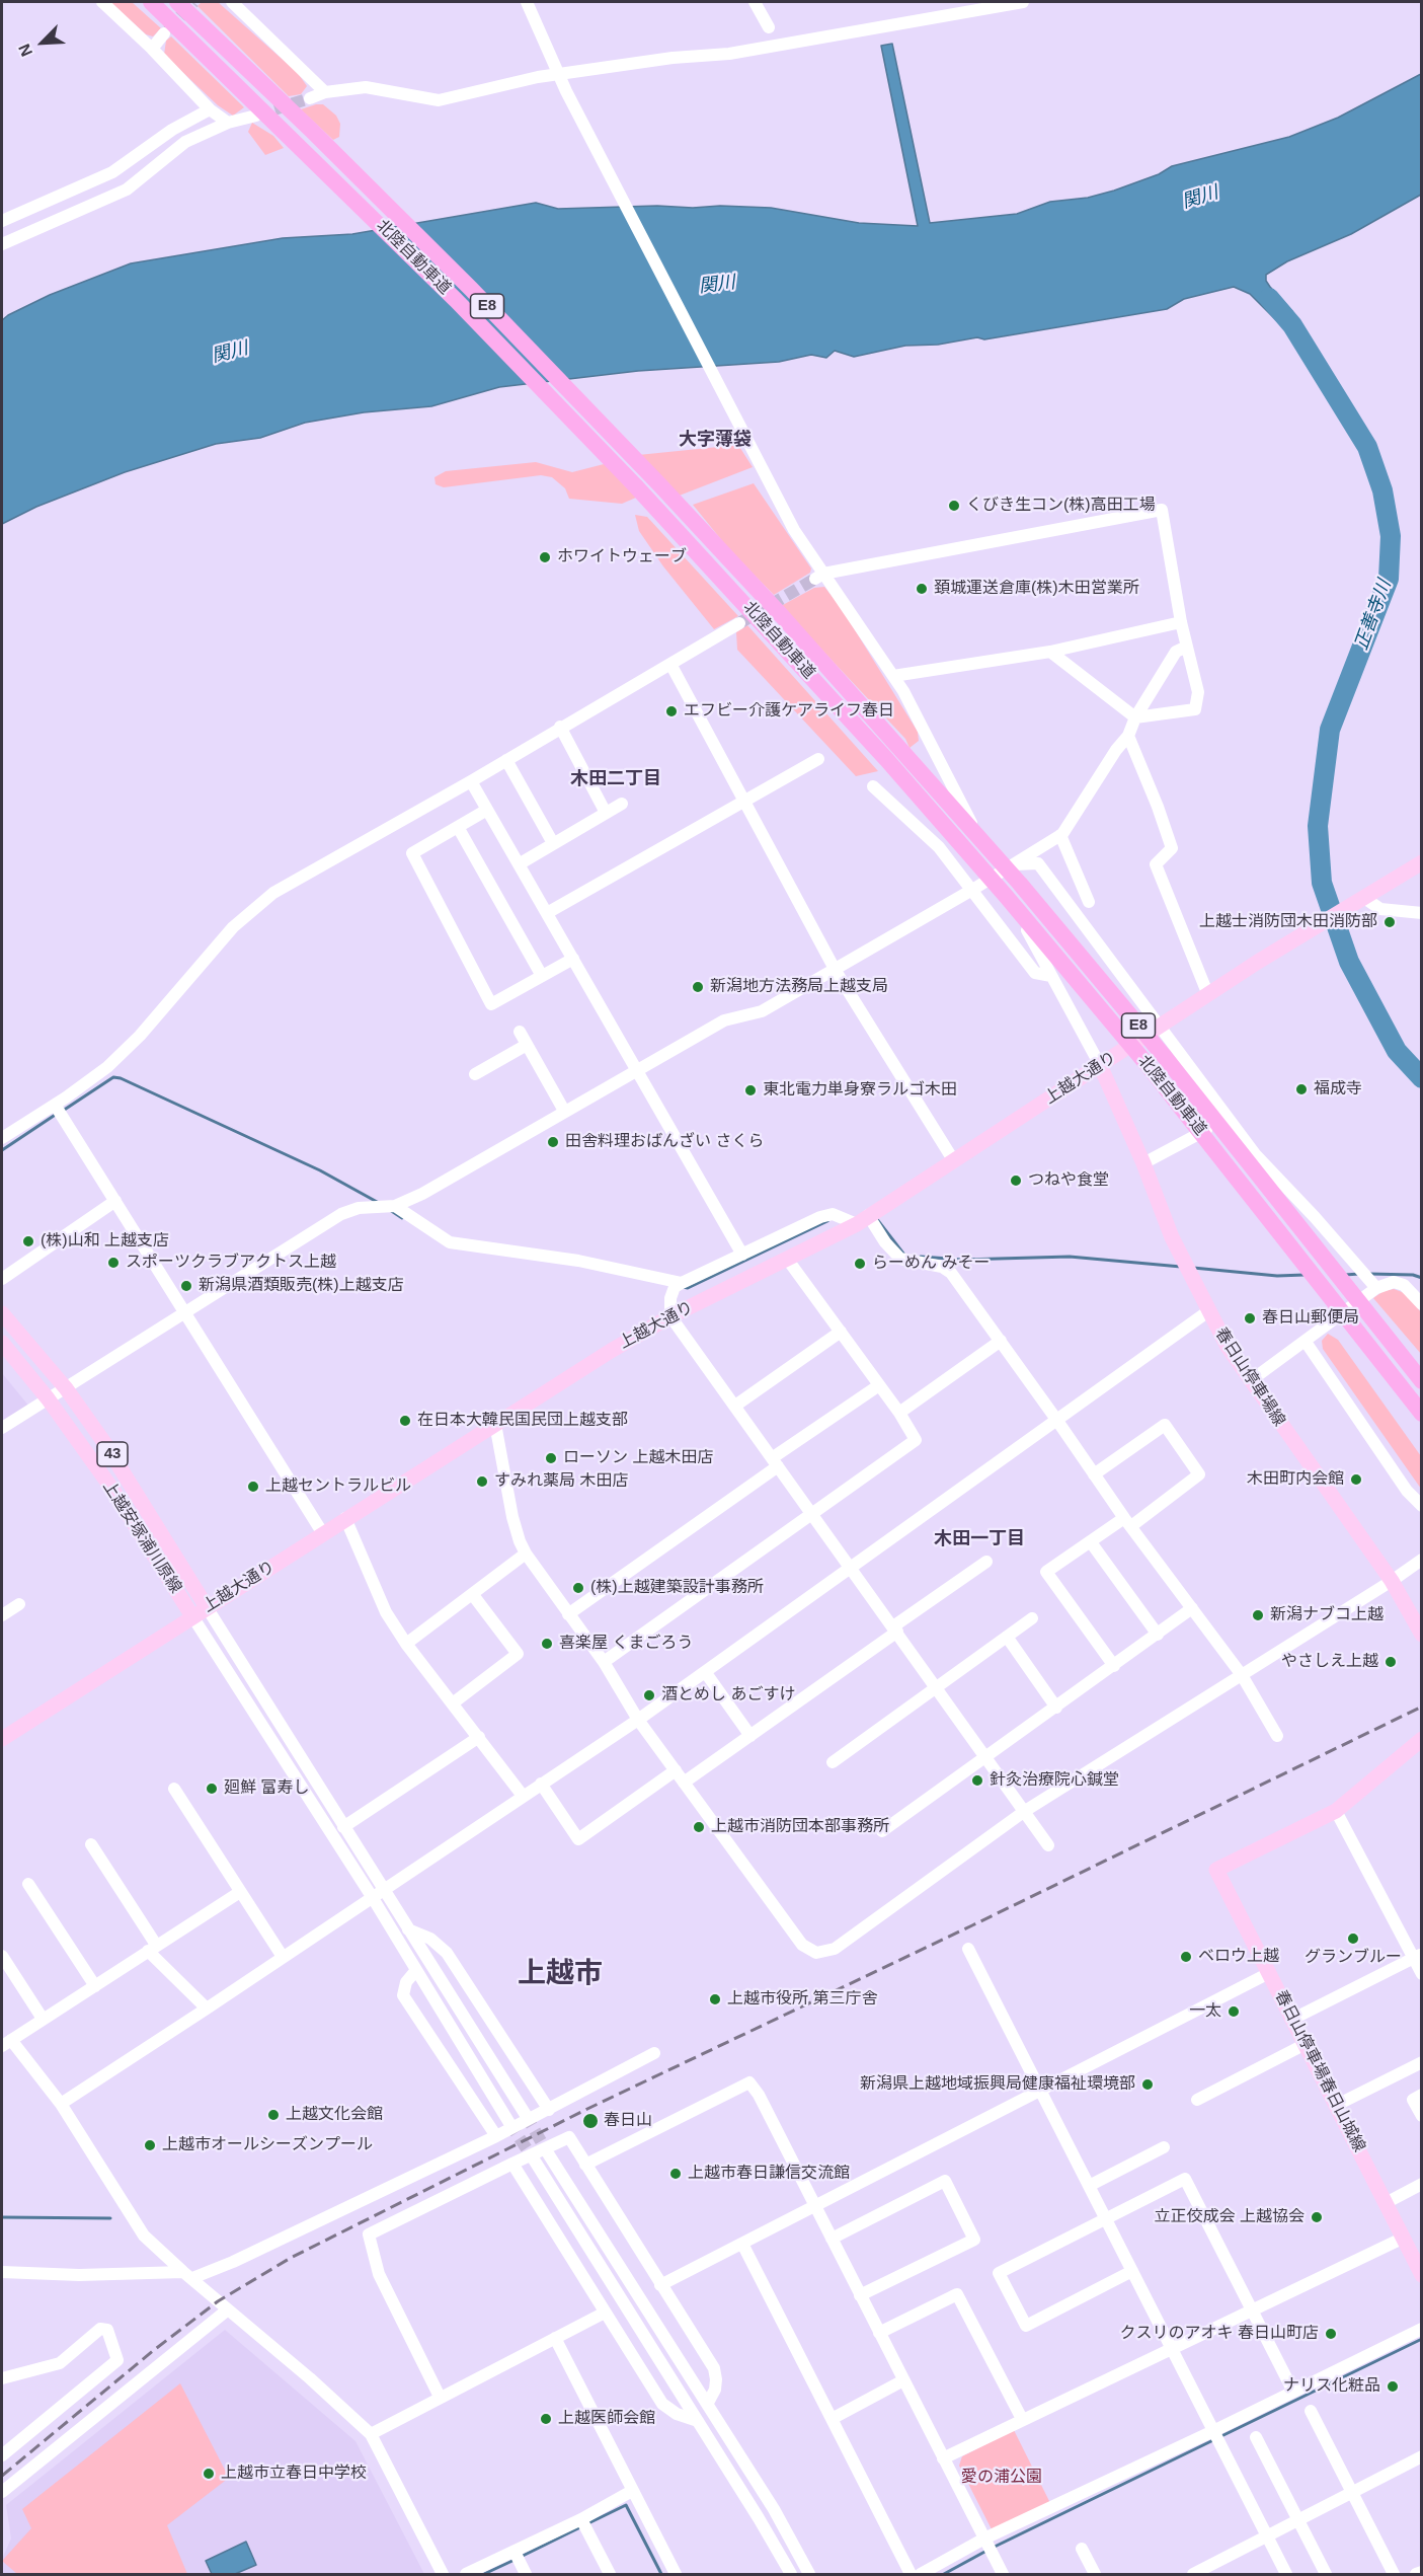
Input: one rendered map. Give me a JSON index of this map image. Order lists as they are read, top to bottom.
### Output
{
  "streets": {
    "highway": ["北陸自動車道", "E8"],
    "main road": [
      "上越大通り",
      "春日山停車場線",
      "43",
      "上越安塚浦川原線",
      "春日山停車場春日山城線"
    ]
  },
  "crossings": [
    ["上越大通り", "春日山停車場線"],
    ["上越大通り", "上越安塚浦川原線"]
  ],
  "districts": [
    "大字薄袋",
    "木田二丁目",
    "木田一丁目",
    "上越市"
  ],
  "water": ["関川", "正善寺川"],
  "parks": ["愛の浦公園"],
  "places": [
    "くびき生コン(株)高田工場",
    "ホワイトウェーブ",
    "頚城運送倉庫(株)木田営業所",
    "エフビー介護ケアライフ春日",
    "上越士消防団木田消防部",
    "新潟地方法務局上越支局",
    "福成寺",
    "東北電力単身寮ラルゴ木田",
    "田舎料理おばんざい さくら",
    "つねや食堂",
    "(株)山和 上越支店",
    "スポーツクラブアクトス上越",
    "らーめん みそー",
    "新潟県酒類販売(株)上越支店",
    "春日山郵便局",
    "在日本大韓民国民団上越支部",
    "ローソン 上越木田店",
    "木田町内会館",
    "すみれ薬局 木田店",
    "上越セントラルビル",
    "(株)上越建築設計事務所",
    "新潟ナブコ上越",
    "喜楽屋 くまごろう",
    "やさしえ上越",
    "酒とめし あごすけ",
    "針灸治療院心鍼堂",
    "廻鮮 富寿し",
    "上越市消防団本部事務所",
    "グランブルー",
    "ベロウ上越",
    "上越市役所 第三庁舎",
    "一太",
    "新潟県上越地域振興局健康福祉環境部",
    "上越文化会館",
    "春日山",
    "上越市オールシーズンプール",
    "上越市春日謙信交流館",
    "立正佼成会 上越協会",
    "クスリのアオキ 春日山町店",
    "ナリス化粧品",
    "上越医師会館",
    "上越市立春日中学校"
  ],
  "north": "bottom left"
}
